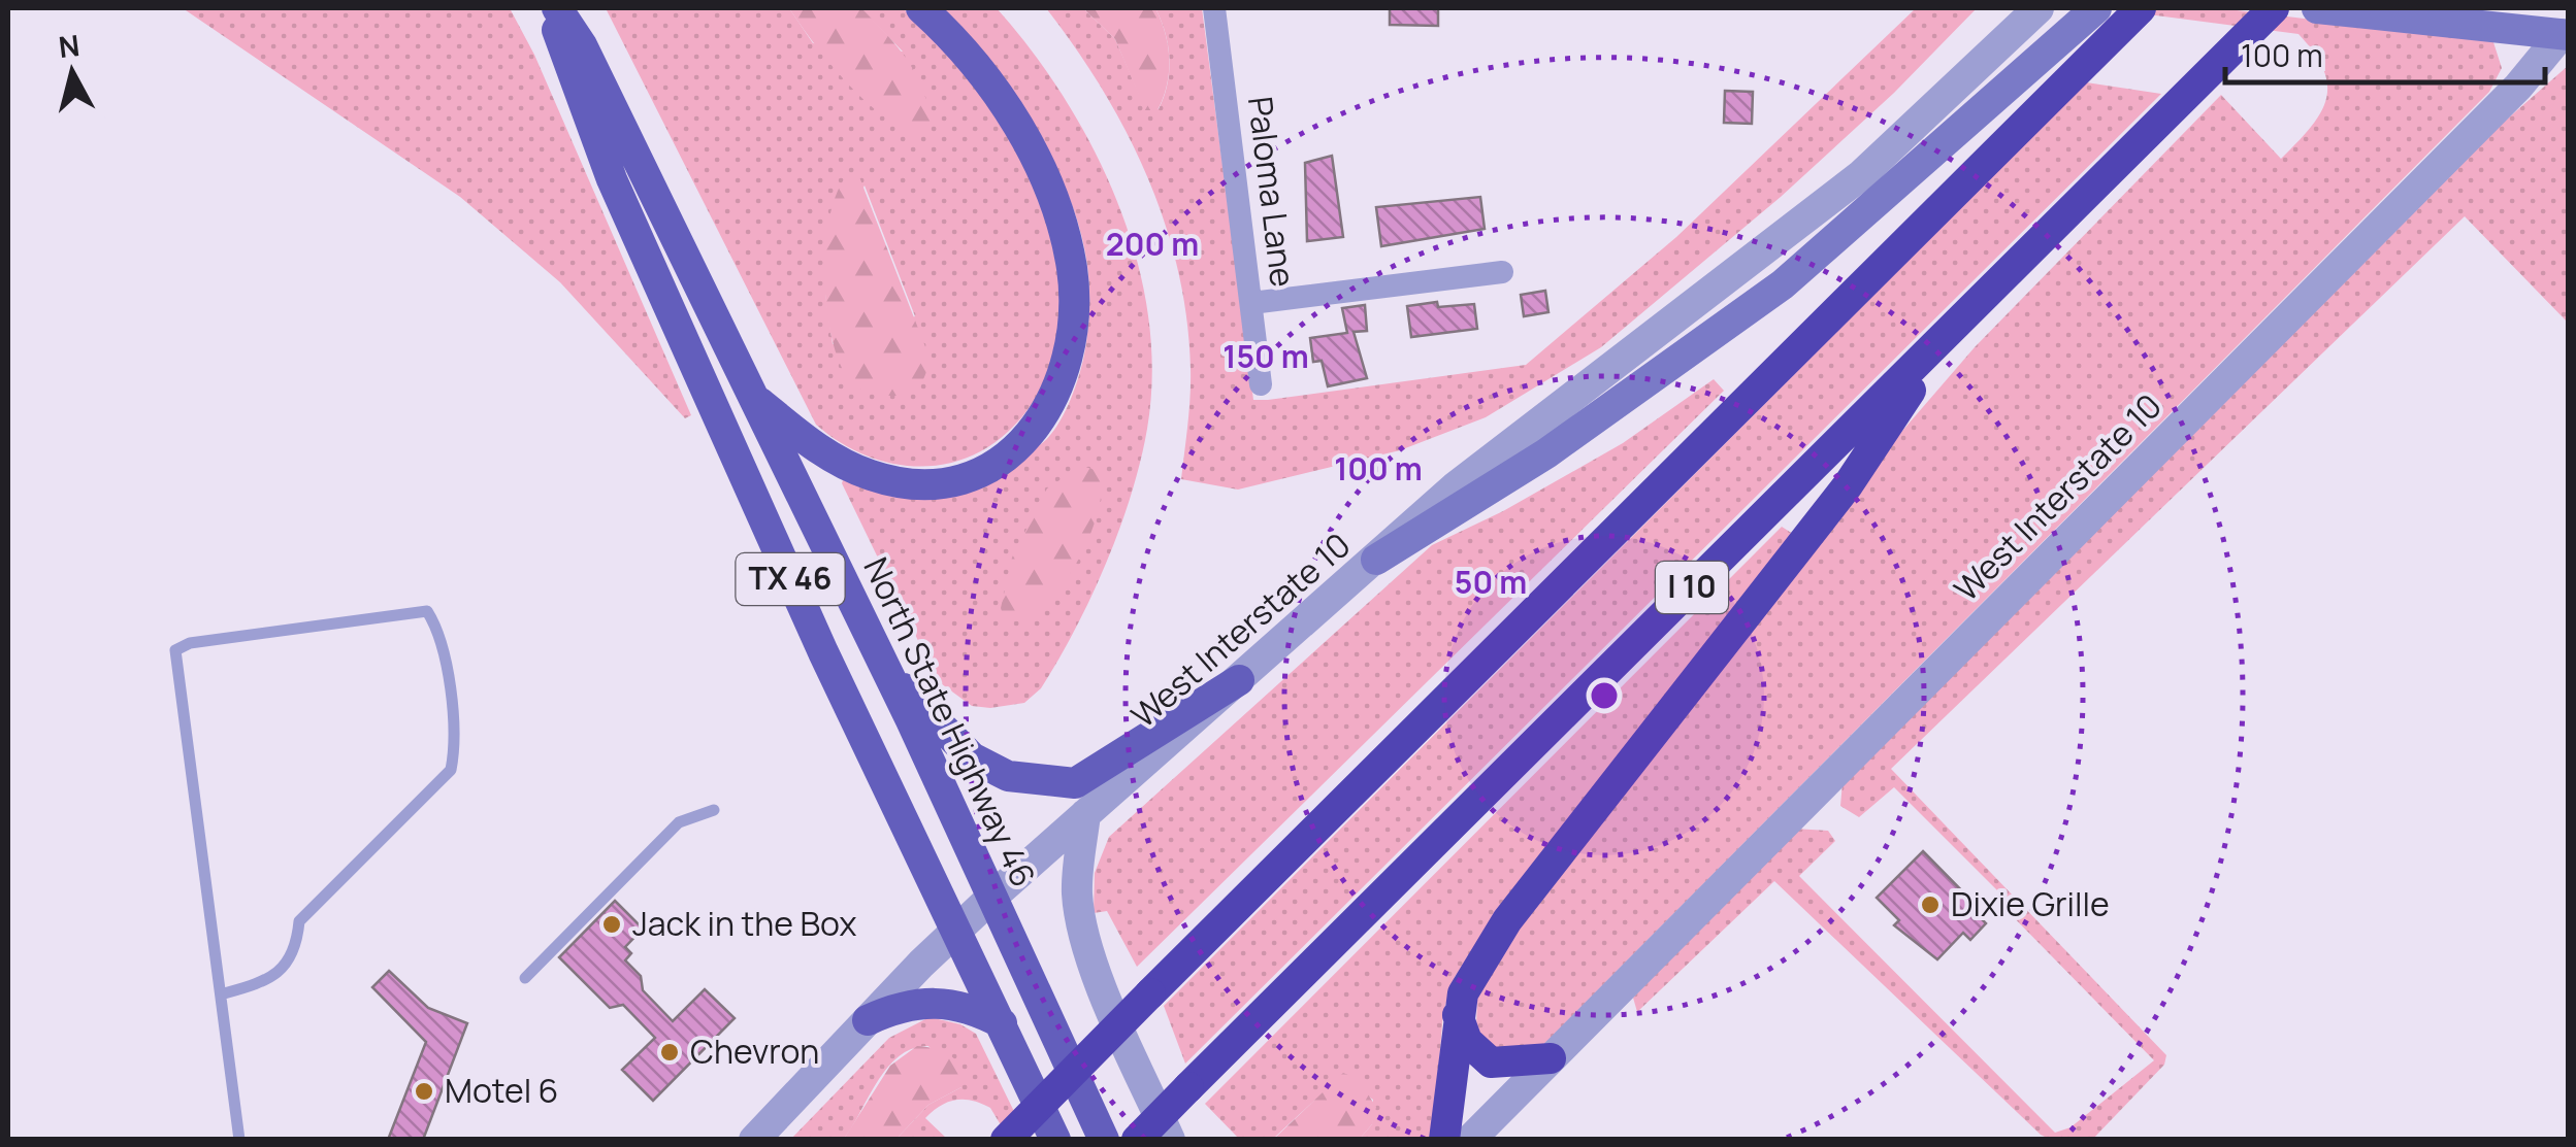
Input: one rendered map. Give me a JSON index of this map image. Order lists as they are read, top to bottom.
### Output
{
  "streets": {
    "highway": ["I 10"],
    "main road": ["TX 46", "North State Highway 46"],
    "street": ["Paloma Lane", "West Interstate 10"]
  },
  "crossings": [
    ["West Interstate 10", "North State Highway 46"]
  ],
  "places": [
    "Dixie Grille",
    "Jack in the Box",
    "Chevron",
    "Motel 6"
  ],
  "scale_bar": "100 m",
  "north": "top",
  "rings": [
    "200 m",
    "150 m",
    "100 m",
    "50 m"
  ]
}
